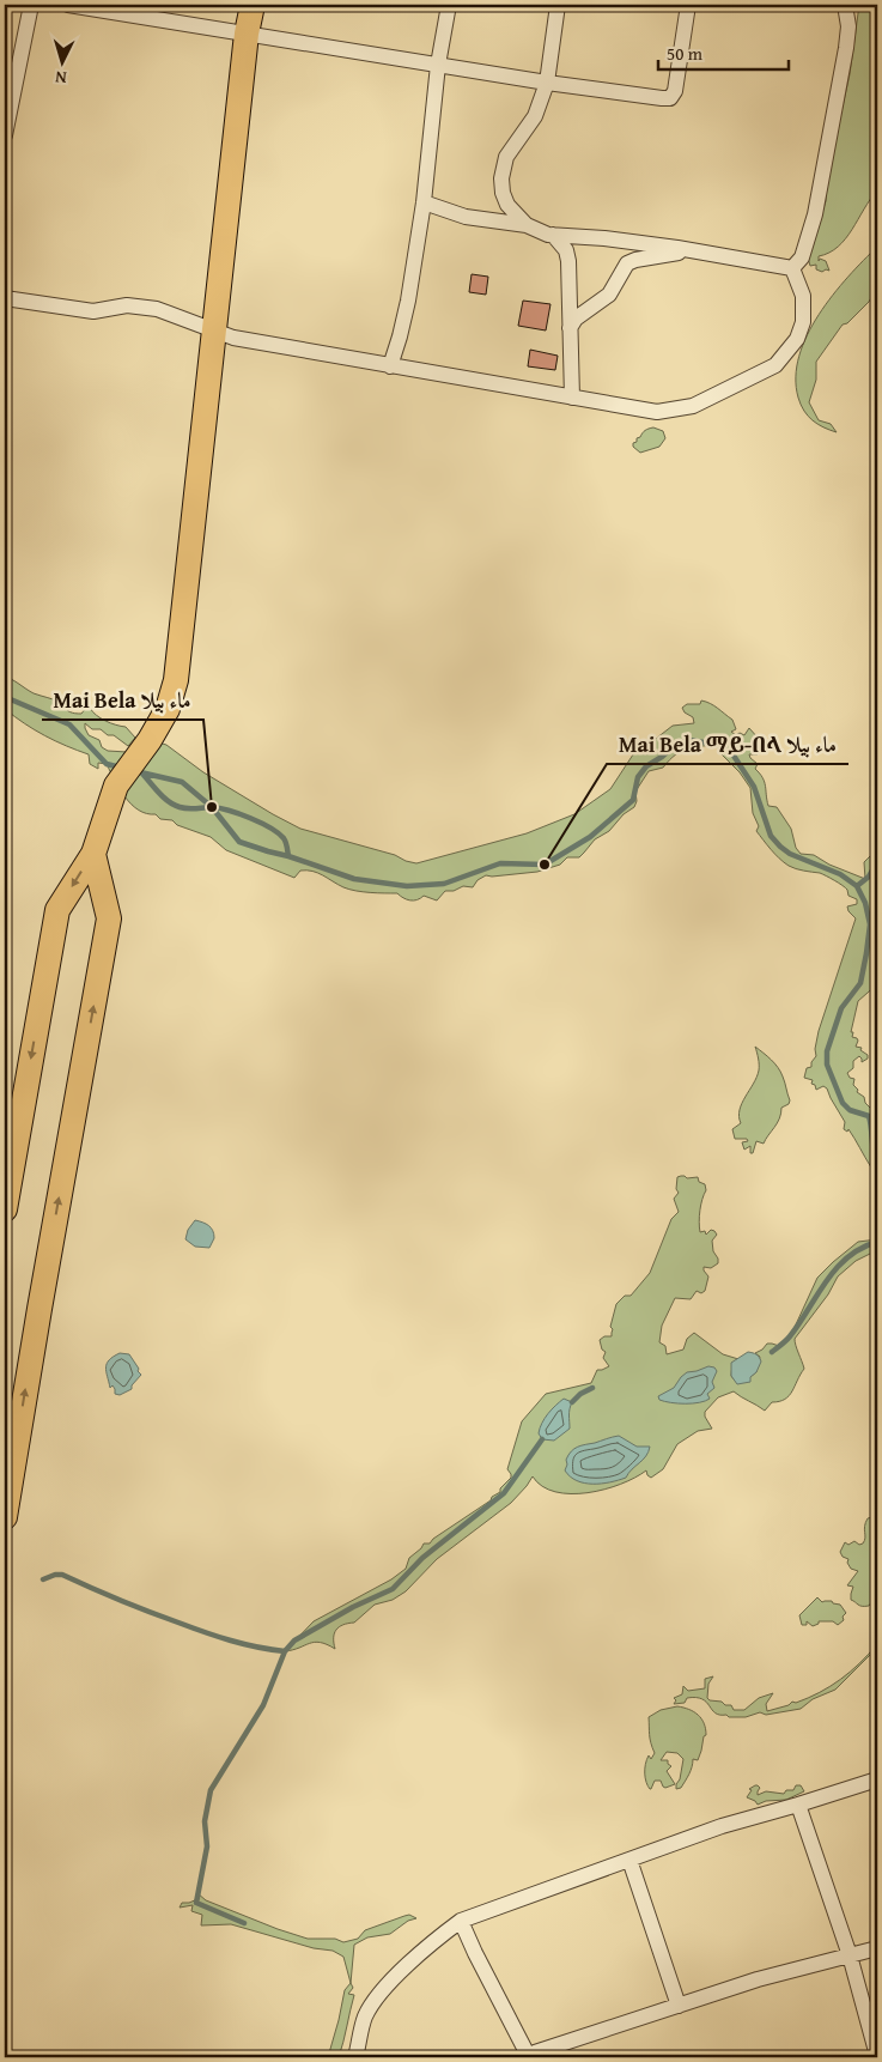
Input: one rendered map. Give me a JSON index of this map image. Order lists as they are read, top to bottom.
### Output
{
  "places": ["Mai Bela ماء بيلا", "Mai Bela ማይ-በላ ماء بيلا"],
  "scale_bar": "50 m",
  "north": "bottom"
}
